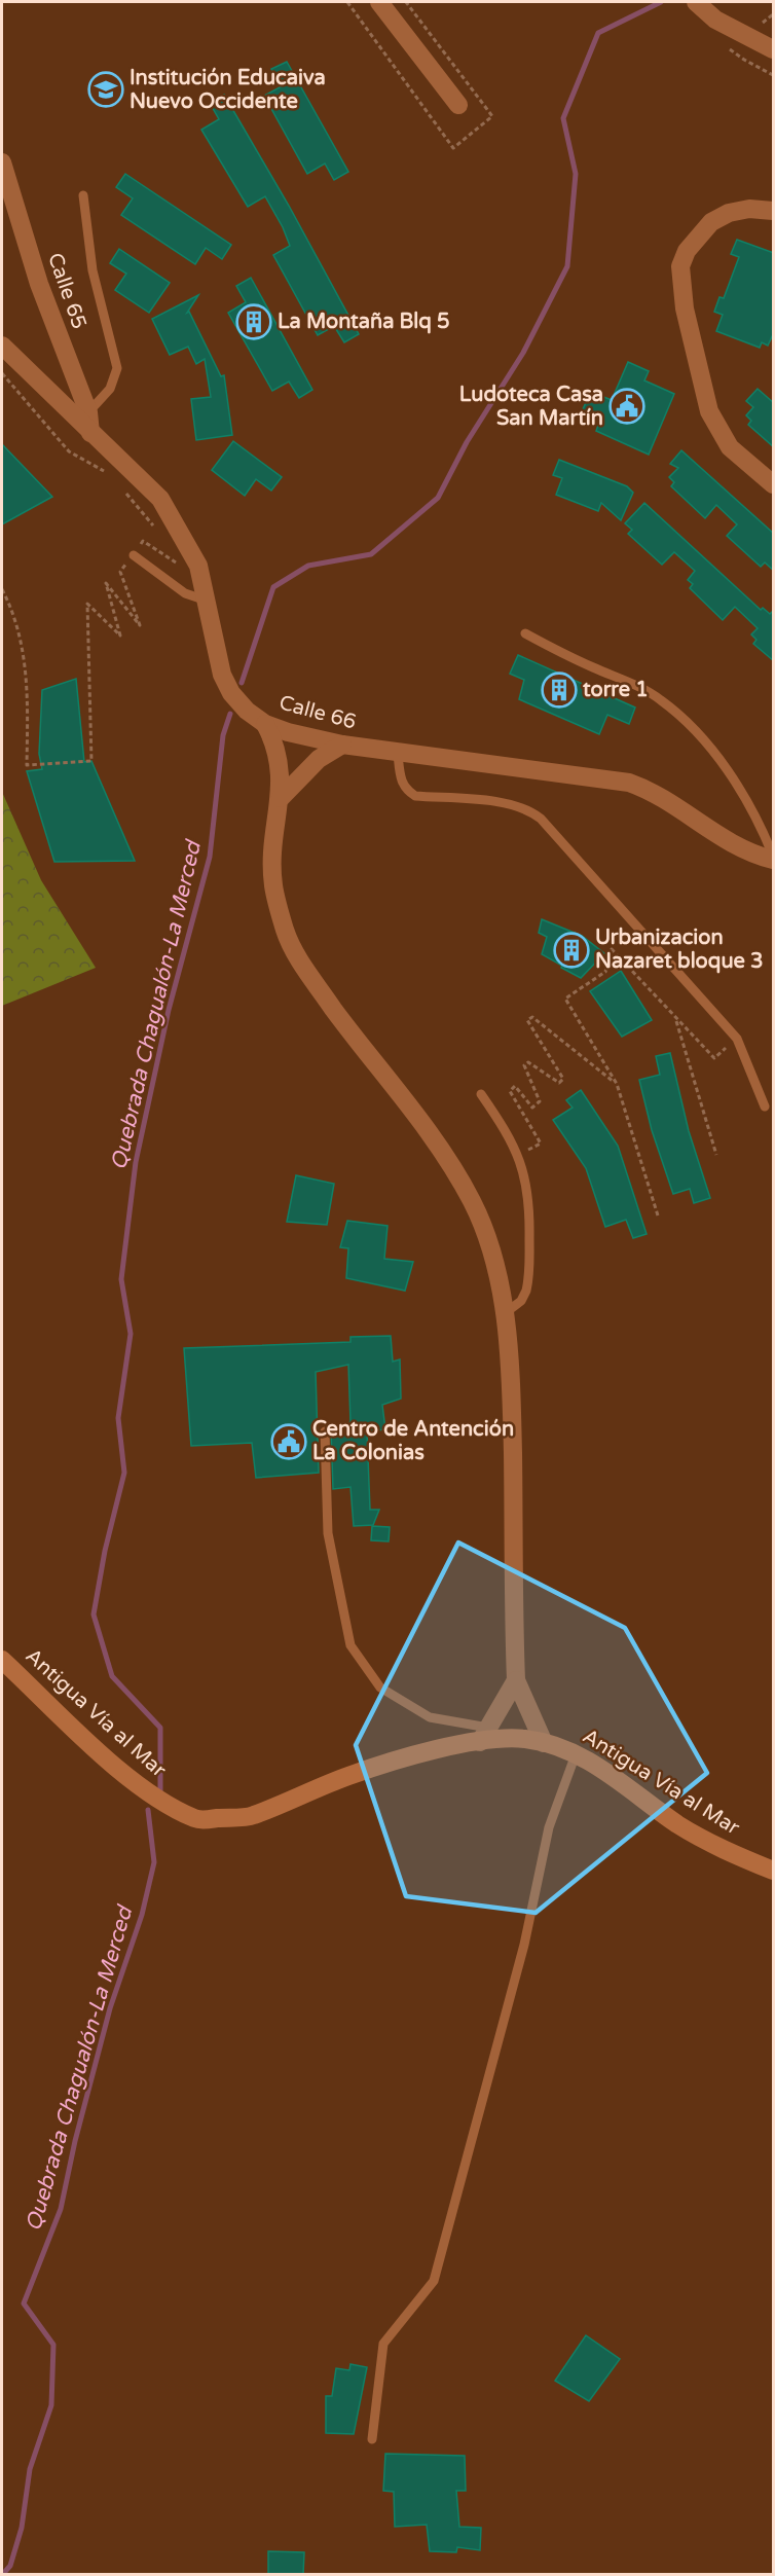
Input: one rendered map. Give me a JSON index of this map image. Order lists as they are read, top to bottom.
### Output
{
  "streets": {
    "main road": ["Antigua Vía al Mar"],
    "street": ["Calle 65", "Calle 66"]
  },
  "crossings": [
    ["Calle 65", "Calle 66"]
  ],
  "water": ["Quebrada Chagualón-La Merced"],
  "places": {
    "school or university": ["Institución Educaiva Nuevo Occidente"],
    "building": ["La Montaña Blq 5", "torre 1", "Urbanizacion Nazaret bloque 3"],
    "public building": ["Ludoteca Casa San Martín", "Centro de Antención La Colonias"]
  }
}
